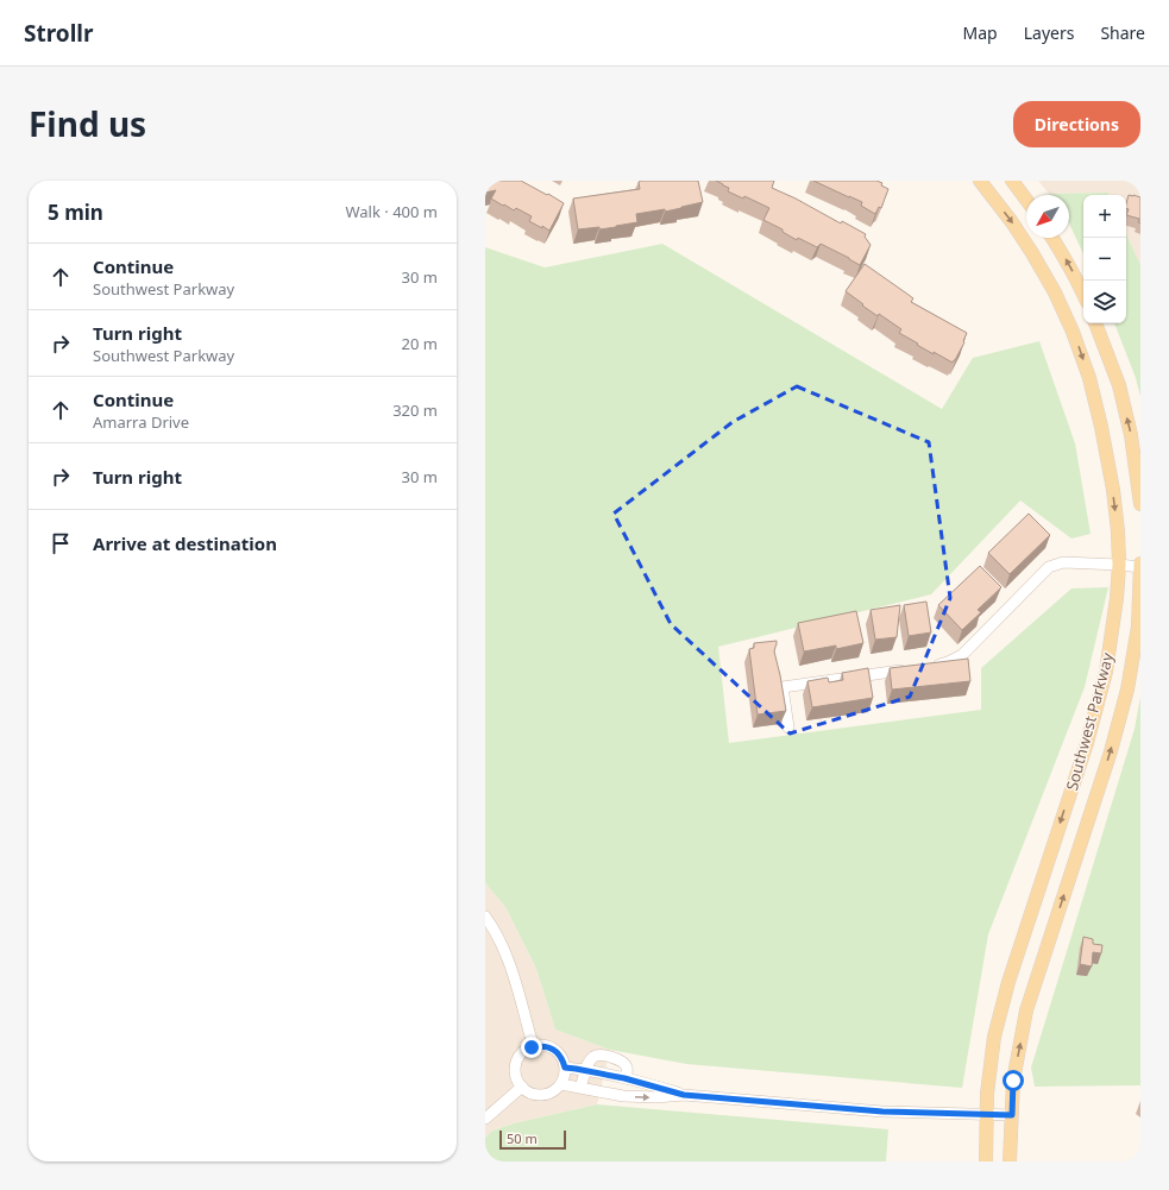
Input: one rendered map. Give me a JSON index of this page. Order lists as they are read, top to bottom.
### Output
{
  "streets": {
    "main road": ["Southwest Parkway"]
  },
  "scale_bar": "50 m",
  "north": "bottom left",
  "page": {
    "header": "Strollr",
    "nav": ["Map", "Layers", "Share"],
    "title": "Find us",
    "buttons": "Directions",
    "heading": ["5 min", "Walk · 400 m"],
    "map_buttons": ["+", "−"],
    "list": [
      ["Continue", "Southwest Parkway", "30 m"],
      ["Turn right", "Southwest Parkway", "20 m"],
      ["Continue", "Amarra Drive", "320 m"],
      ["Turn right", "30 m"],
      "Arrive at destination"
    ],
    "scale": "50 m"
  }
}
